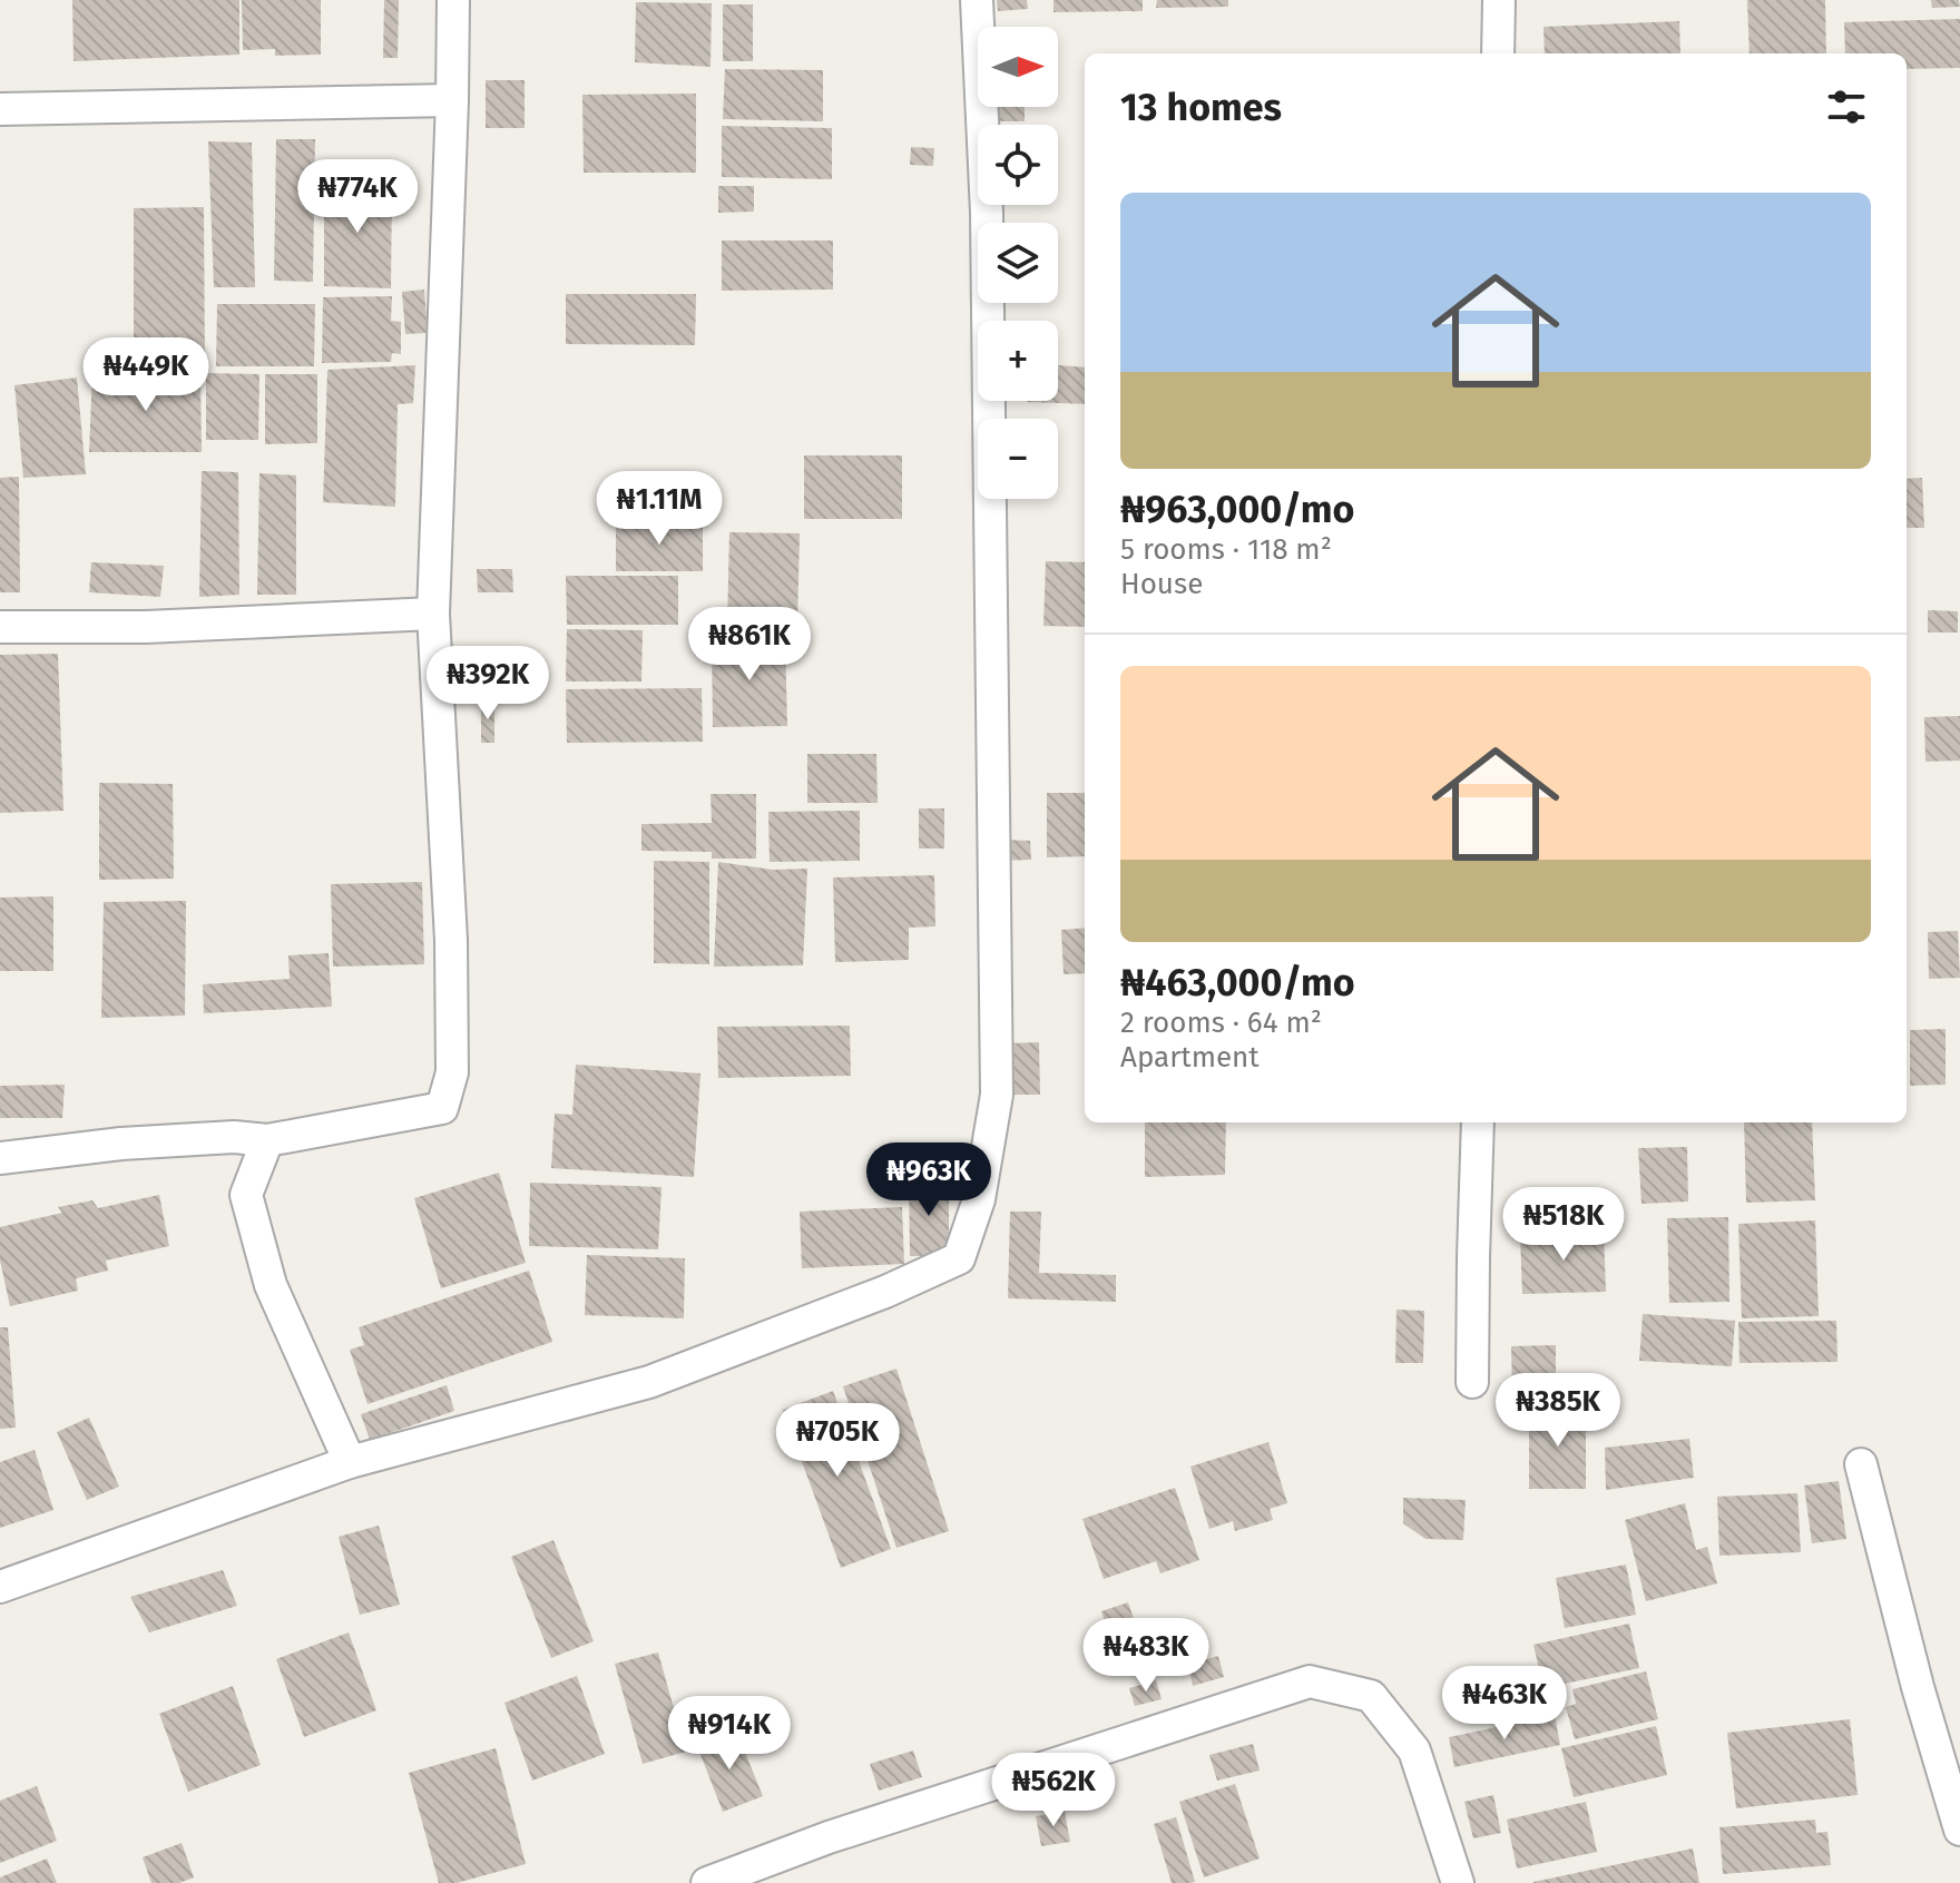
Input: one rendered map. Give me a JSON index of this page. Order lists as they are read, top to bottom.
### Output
{
  "north": "right",
  "page": {
    "map_buttons": ["+", "−"],
    "heading": "13 homes",
    "price": [
      "₦774K",
      "₦449K",
      "₦1.11M",
      "₦861K",
      "₦392K",
      "₦963K",
      "₦518K",
      "₦385K",
      "₦705K",
      "₦483K",
      "₦463K",
      "₦914K",
      "₦562K"
    ],
    "list": [
      {
        "name": "₦963,000/mo",
        "note": "5 rooms · 118 m² · House"
      },
      {
        "name": "₦463,000/mo",
        "note": "2 rooms · 64 m² · Apartment"
      }
    ]
  }
}
